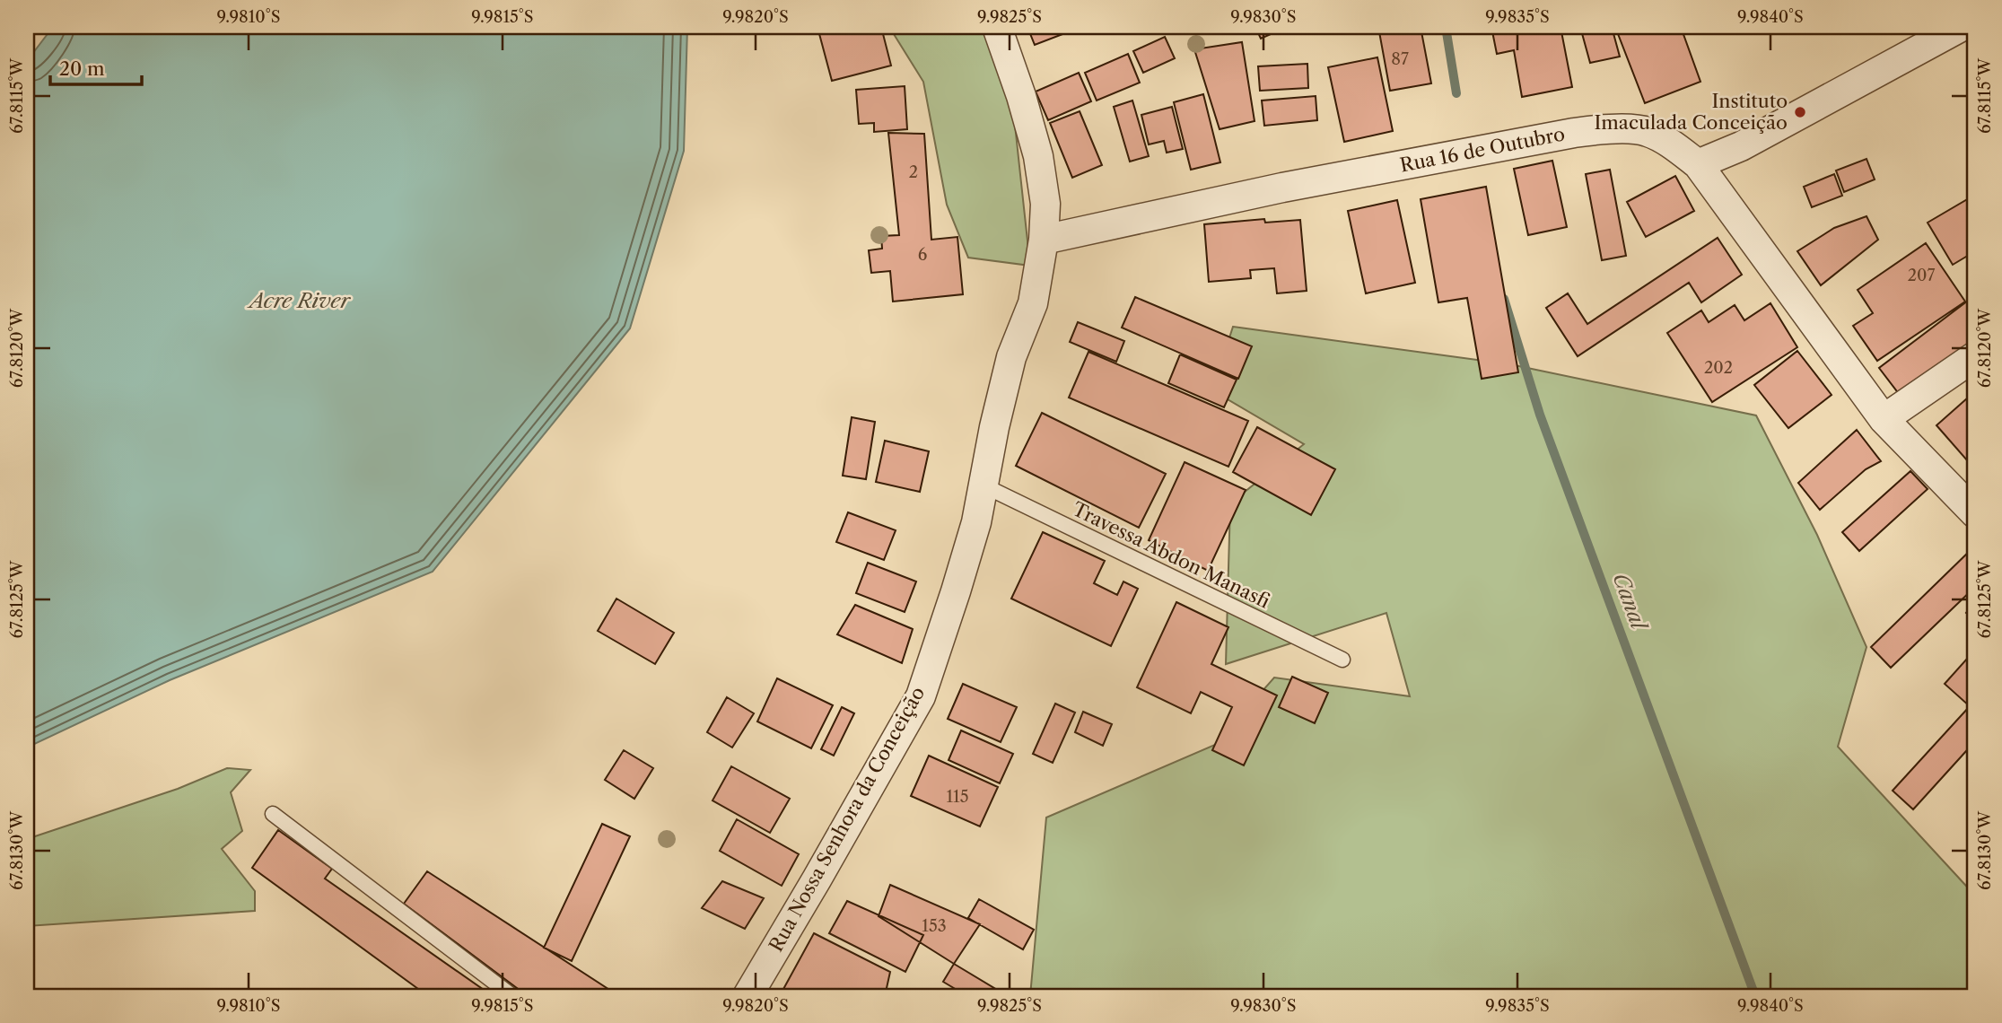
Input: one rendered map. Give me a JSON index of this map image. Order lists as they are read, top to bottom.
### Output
{
  "streets": {
    "street": ["Rua 16 de Outubro", "Rua Nossa Senhora da Conceição"],
    "lane": ["Travessa Abdon Manasfi"]
  },
  "crossings": [
    ["Rua 16 de Outubro", "Rua Nossa Senhora da Conceição"],
    ["Travessa Abdon Manasfi", "Rua Nossa Senhora da Conceição"]
  ],
  "water": ["Acre River", "Canal"],
  "places": ["Instituto Imaculada Conceição"],
  "house_numbers": [
    "87",
    "2",
    "6",
    "207",
    "202",
    "115",
    "153"
  ],
  "scale_bar": "20 m",
  "coordinates": [
    "9.9810°S",
    "9.9815°S",
    "9.9820°S",
    "9.9825°S",
    "9.9830°S",
    "9.9835°S",
    "9.9840°S",
    "67.8115°W",
    "67.8120°W",
    "67.8125°W",
    "67.8130°W"
  ]
}
